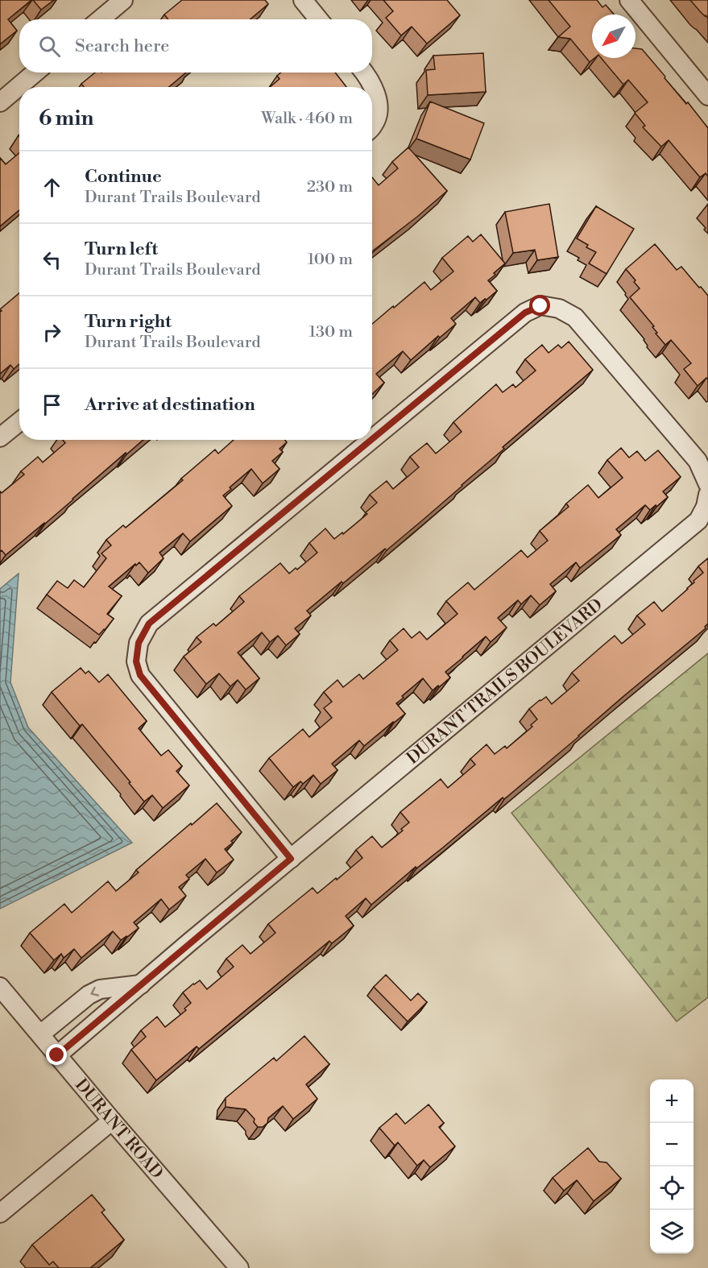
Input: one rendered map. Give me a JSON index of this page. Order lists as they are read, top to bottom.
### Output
{
  "streets": {
    "street": ["DURANT TRAILS BOULEVARD", "DURANT ROAD"]
  },
  "crossings": [
    ["DURANT TRAILS BOULEVARD", "DURANT ROAD"]
  ],
  "north": "bottom left",
  "page": {
    "search": "Search here",
    "heading": ["6 min", "Walk · 460 m"],
    "list": [
      ["Continue", "Durant Trails Boulevard", "230 m"],
      ["Turn left", "Durant Trails Boulevard", "100 m"],
      ["Turn right", "Durant Trails Boulevard", "130 m"],
      "Arrive at destination"
    ],
    "map_buttons": ["+", "−"]
  }
}
